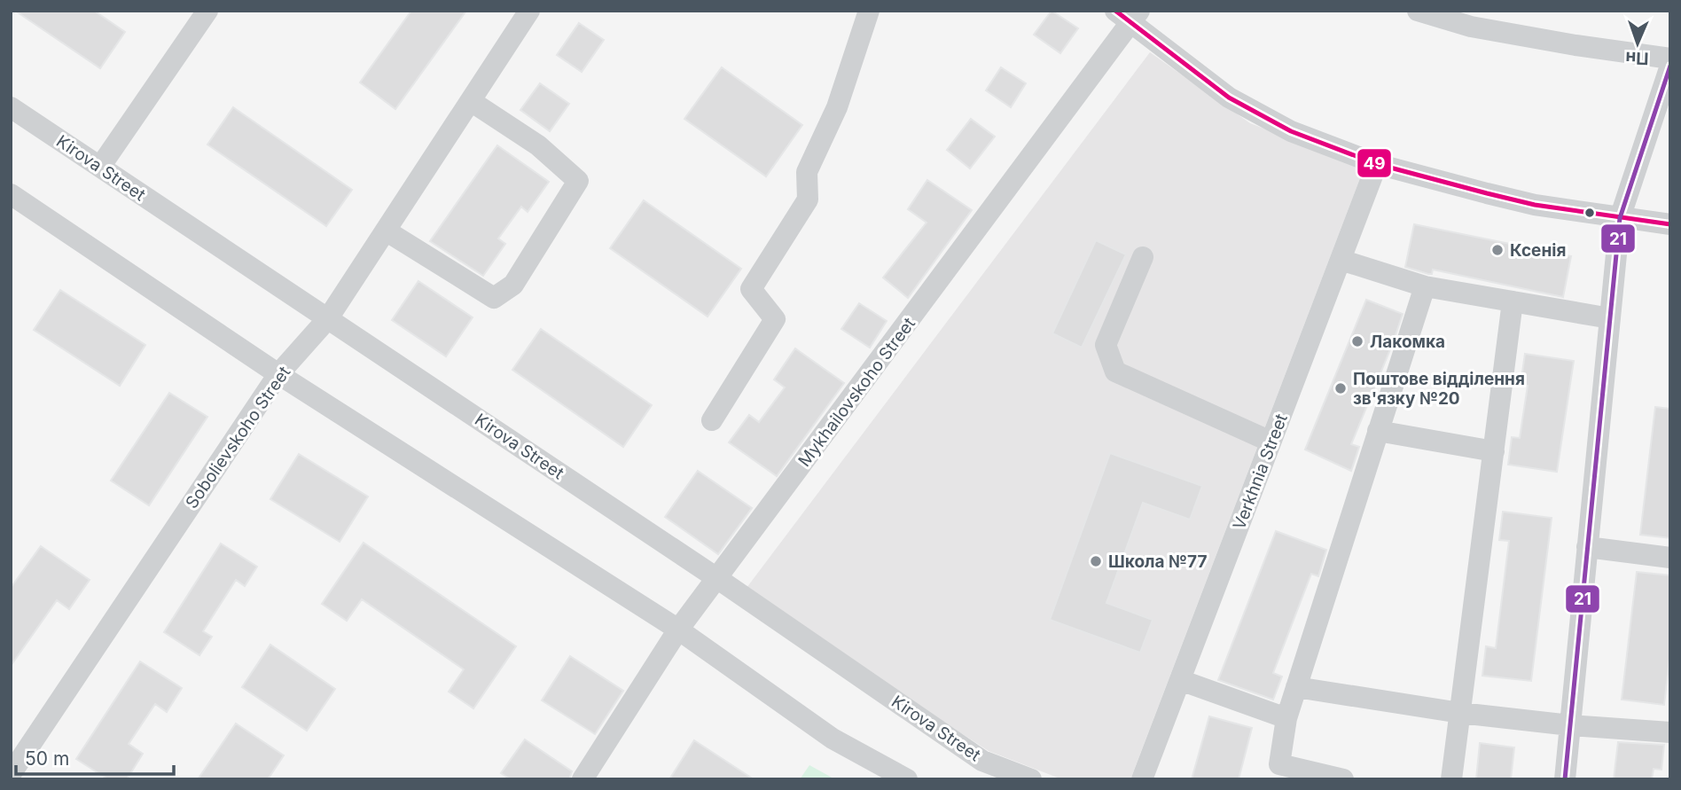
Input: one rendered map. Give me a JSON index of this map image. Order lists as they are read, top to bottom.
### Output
{
  "streets": {
    "street": [
      "Kirova Street",
      "Mykhailovskoho Street",
      "Sobolievskoho Street",
      "Verkhnia Street"
    ]
  },
  "crossings": [
    ["Kirova Street", "Mykhailovskoho Street"],
    ["Kirova Street", "Sobolievskoho Street"]
  ],
  "places": [
    "Ксенія",
    "Лакомка",
    "Поштове відділення зв'язку №20",
    "Школа №77"
  ],
  "lines": ["transit line 49", "transit line 21"],
  "scale_bar": "50 m",
  "north": "bottom"
}
